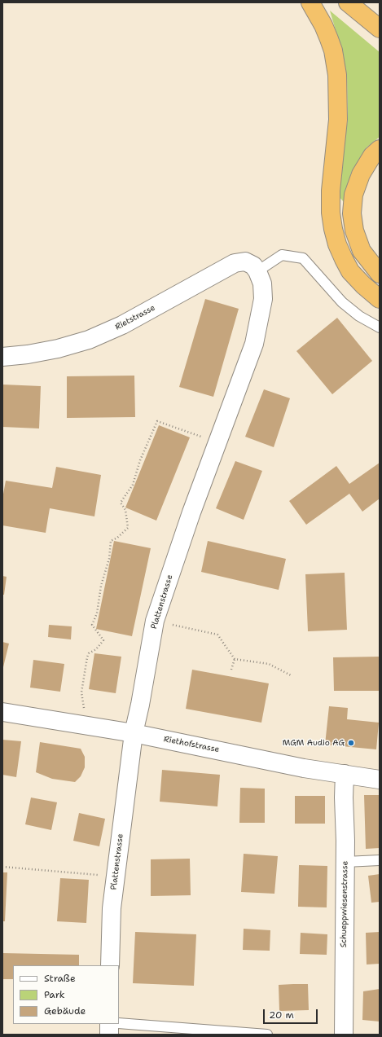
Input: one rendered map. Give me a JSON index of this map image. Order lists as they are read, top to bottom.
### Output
{
  "streets": {
    "street": [
      "Rietstrasse",
      "Plattenstrasse",
      "Riethofstrasse",
      "Schueppwiesenstrasse"
    ]
  },
  "crossings": [
    ["Rietstrasse", "Plattenstrasse"],
    ["Plattenstrasse", "Riethofstrasse"],
    ["Riethofstrasse", "Schueppwiesenstrasse"]
  ],
  "places": ["MGM Audio AG"],
  "legend": ["Straße", "Park", "Gebäude"],
  "scale_bar": "20 m"
}
